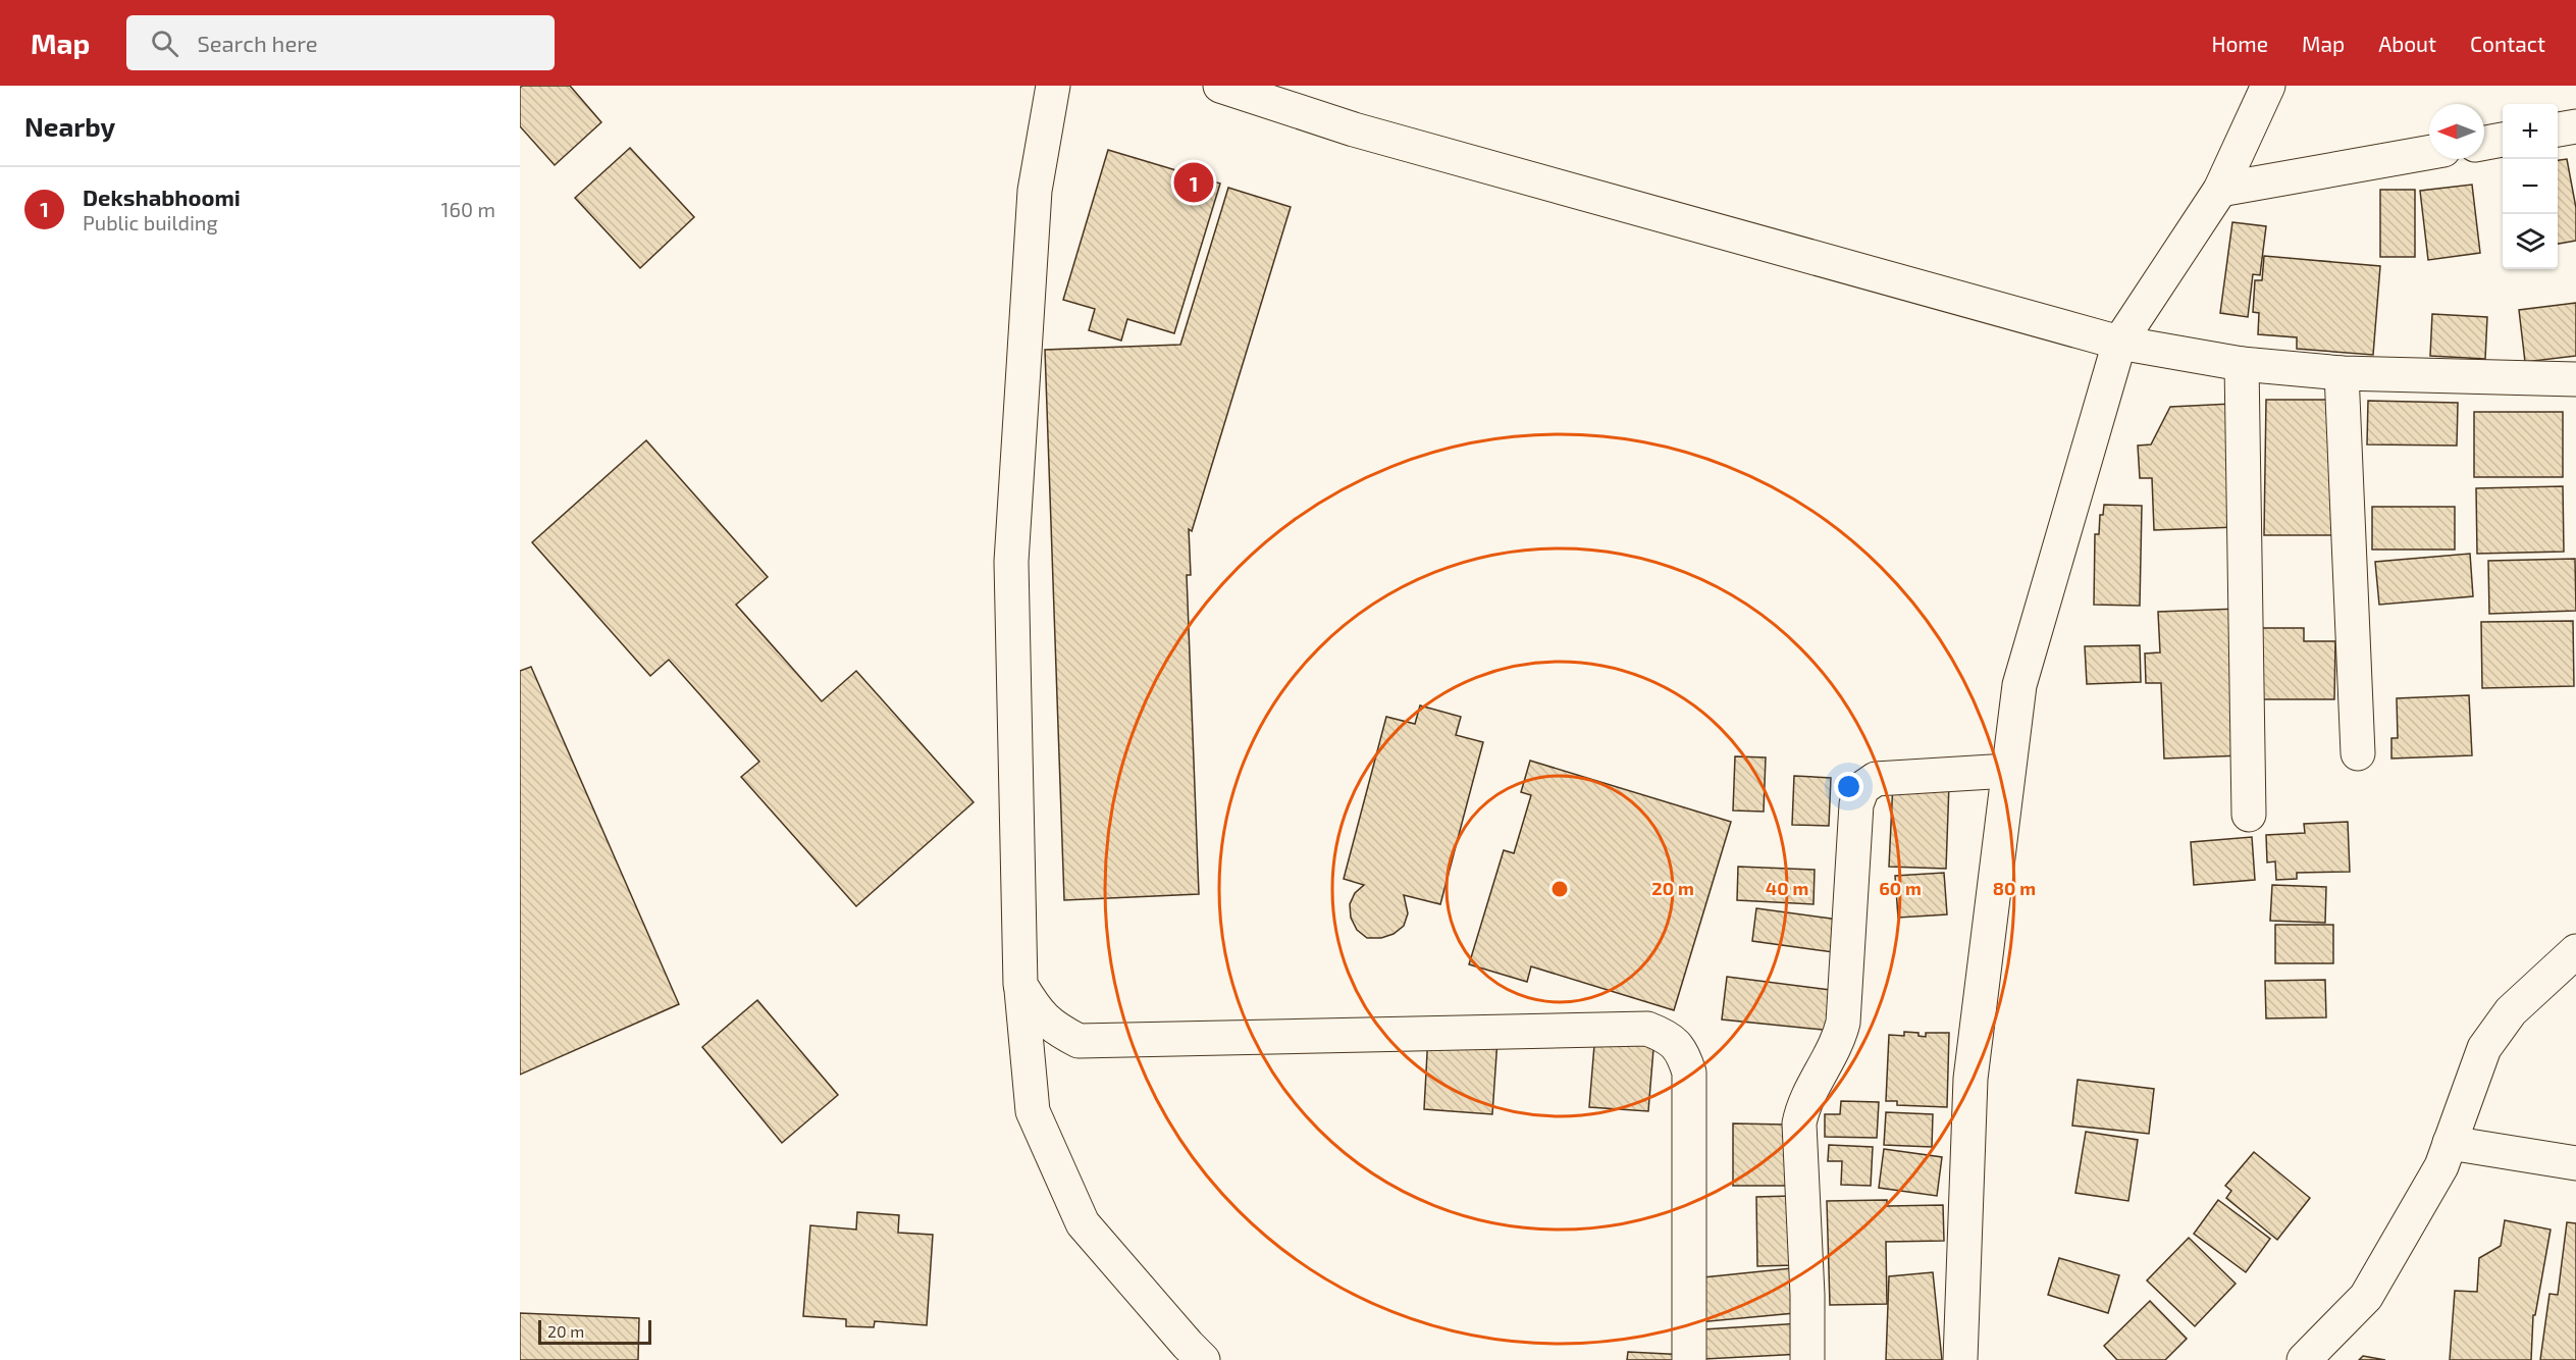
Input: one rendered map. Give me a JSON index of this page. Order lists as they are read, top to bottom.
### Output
{
  "scale_bar": "20 m",
  "north": "left",
  "page": {
    "header": "Map",
    "search": "Search here",
    "nav": [
      "Home",
      "Map",
      "About",
      "Contact"
    ],
    "heading": "Nearby",
    "map_buttons": ["+", "−"],
    "pins": "1",
    "list": [
      {
        "mark": "1",
        "name": "Dekshabhoomi",
        "note": "Public building",
        "value": "160 m"
      }
    ],
    "scale": "20 m"
  },
  "rings": [
    "20 m",
    "40 m",
    "60 m",
    "80 m"
  ]
}
